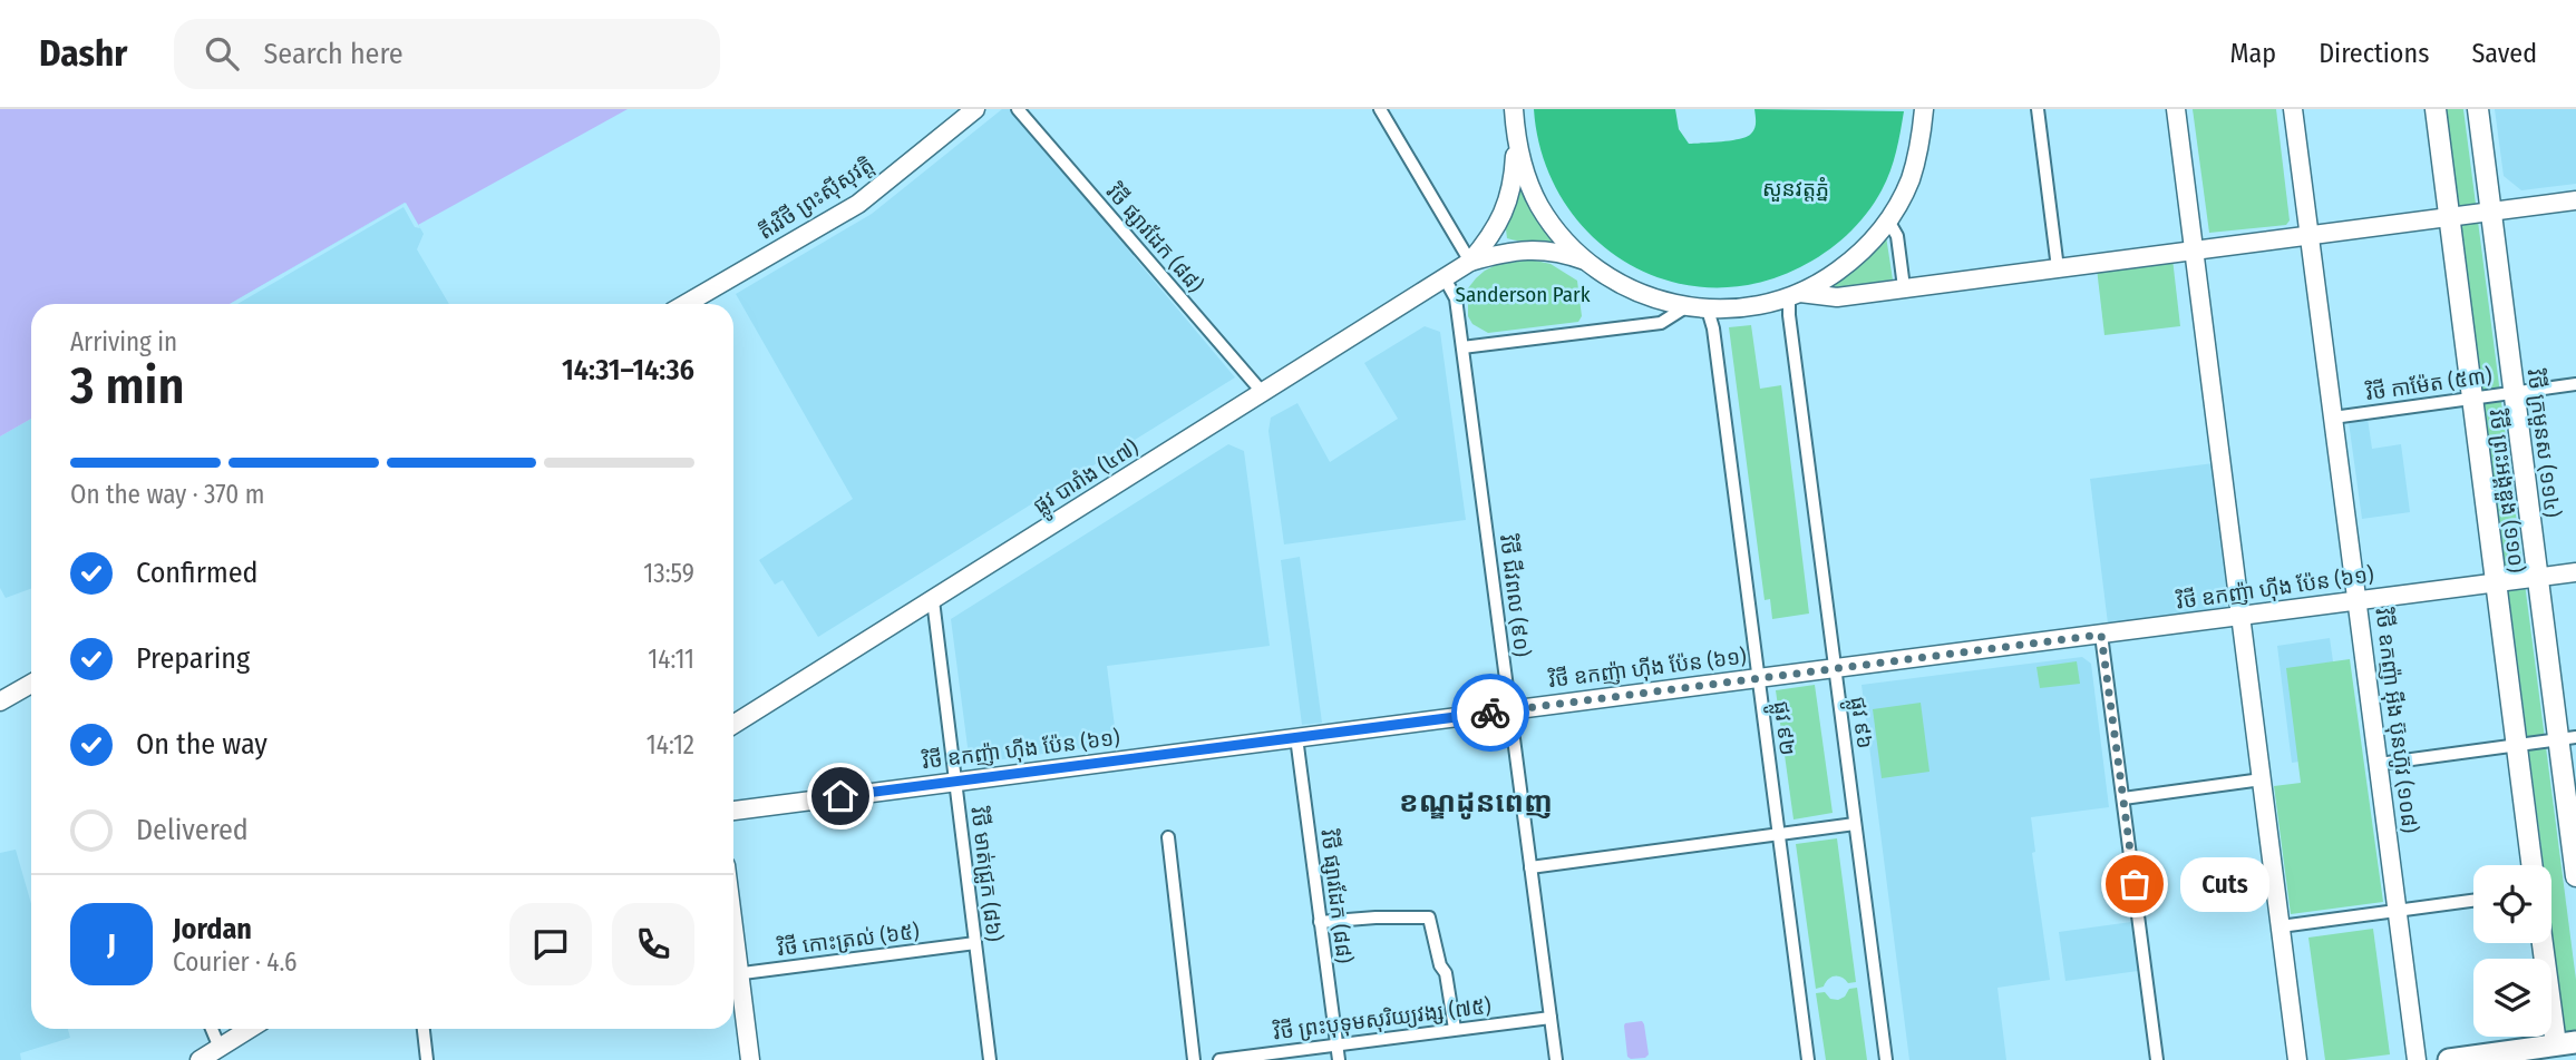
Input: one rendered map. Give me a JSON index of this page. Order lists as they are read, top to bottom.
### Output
{
  "streets": {
    "main road": ["វិថី ក្រមួនស (១១៤)", "វិថី ព្រះអង្គឌួង (១១០)"],
    "street": [
      "តីរវិថី ព្រះស៊ីសុវត្តិ",
      "វិថី ផ្សារដែក (៨៨)",
      "វិថី កាម៉ែត (៥៣)",
      "ផ្លូវ បារាំង (៤៧)",
      "វិថី ឧកញ៉ា ហ៊ីង ប៉ែន (៦១)",
      "វិថី ជីវពល (៩០)",
      "វិថី ឧកញ៉ា អ៊ីង ប៊ុនហ៊ូវ (១០៨)",
      "ផ្លូវ ៩៦",
      "ផ្លូវ ៩២",
      "វិថី មាត់ជ្រូក (៨៦)",
      "វិថី កោះត្រល់ (៦៥)",
      "វិថី ព្រះបុទុមសុរិយ្យវង្ស (៧៥)"
    ]
  },
  "crossings": [
    ["វិថី ផ្សារដែក (៨៨)", "ផ្លូវ បារាំង (៤៧)"],
    ["វិថី ផ្សារដែក (៨៨)", "វិថី ឧកញ៉ា ហ៊ីង ប៉ែន (៦១)"],
    ["វិថី ផ្សារដែក (៨៨)", "វិថី ព្រះបុទុមសុរិយ្យវង្ស (៧៥)"],
    ["វិថី កាម៉ែត (៥៣)", "វិថី ក្រមួនស (១១៤)"],
    ["វិថី កាម៉ែត (៥៣)", "វិថី ព្រះអង្គឌួង (១១០)"],
    ["វិថី កាម៉ែត (៥៣)", "វិថី ឧកញ៉ា អ៊ីង ប៊ុនហ៊ូវ (១០៨)"],
    ["វិថី ក្រមួនស (១១៤)", "វិថី ឧកញ៉ា ហ៊ីង ប៉ែន (៦១)"],
    ["ផ្លូវ បារាំង (៤៧)", "វិថី ជីវពល (៩០)"],
    ["ផ្លូវ បារាំង (៤៧)", "វិថី មាត់ជ្រូក (៨៦)"],
    ["វិថី ព្រះអង្គឌួង (១១០)", "វិថី ឧកញ៉ា ហ៊ីង ប៉ែន (៦១)"],
    ["វិថី ឧកញ៉ា ហ៊ីង ប៉ែន (៦១)", "វិថី ជីវពល (៩០)"],
    ["វិថី ឧកញ៉ា ហ៊ីង ប៉ែន (៦១)", "វិថី ឧកញ៉ា អ៊ីង ប៊ុនហ៊ូវ (១០៨)"],
    ["វិថី ឧកញ៉ា ហ៊ីង ប៉ែន (៦១)", "ផ្លូវ ៩៦"],
    ["វិថី ឧកញ៉ា ហ៊ីង ប៉ែន (៦១)", "ផ្លូវ ៩២"],
    ["វិថី ឧកញ៉ា ហ៊ីង ប៉ែន (៦១)", "វិថី មាត់ជ្រូក (៨៦)"],
    ["វិថី ជីវពល (៩០)", "វិថី ព្រះបុទុមសុរិយ្យវង្ស (៧៥)"],
    ["វិថី មាត់ជ្រូក (៨៦)", "វិថី កោះត្រល់ (៦៥)"]
  ],
  "districts": ["ខណ្ឌដូនពេញ"],
  "parks": ["សួនវត្ដភ្នំ", "Sanderson Park"],
  "places": ["Cuts"],
  "page": {
    "header": "Dashr",
    "search": "Search here",
    "nav": ["Map", "Directions", "Saved"],
    "heading": ["3 min", "Arriving in", "14:31–14:36"],
    "panel": ["Jordan", "Courier · 4.6"],
    "bar": "On the way · 370 m",
    "list": [
      ["Confirmed", "13:59"],
      ["Preparing", "14:11"],
      ["On the way", "14:12"],
      "Delivered"
    ],
    "bubble": "Cuts",
    "round": "J"
  }
}
